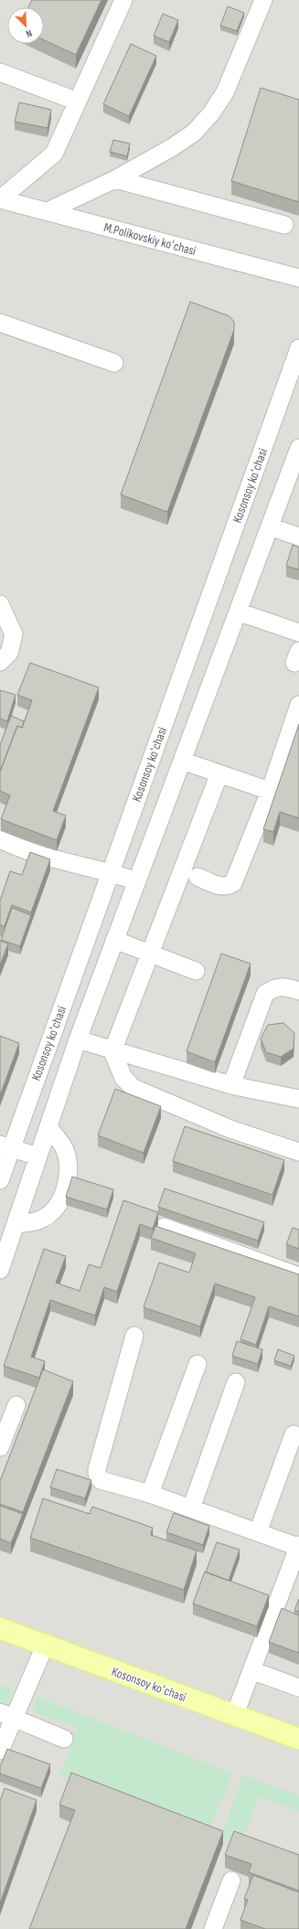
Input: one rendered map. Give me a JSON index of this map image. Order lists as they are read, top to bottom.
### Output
{
  "streets": {
    "main road": ["Kosonsoy koʻchasi"],
    "street": ["M.Polikovskiy koʻchasi"]
  },
  "north": "bottom right"
}
